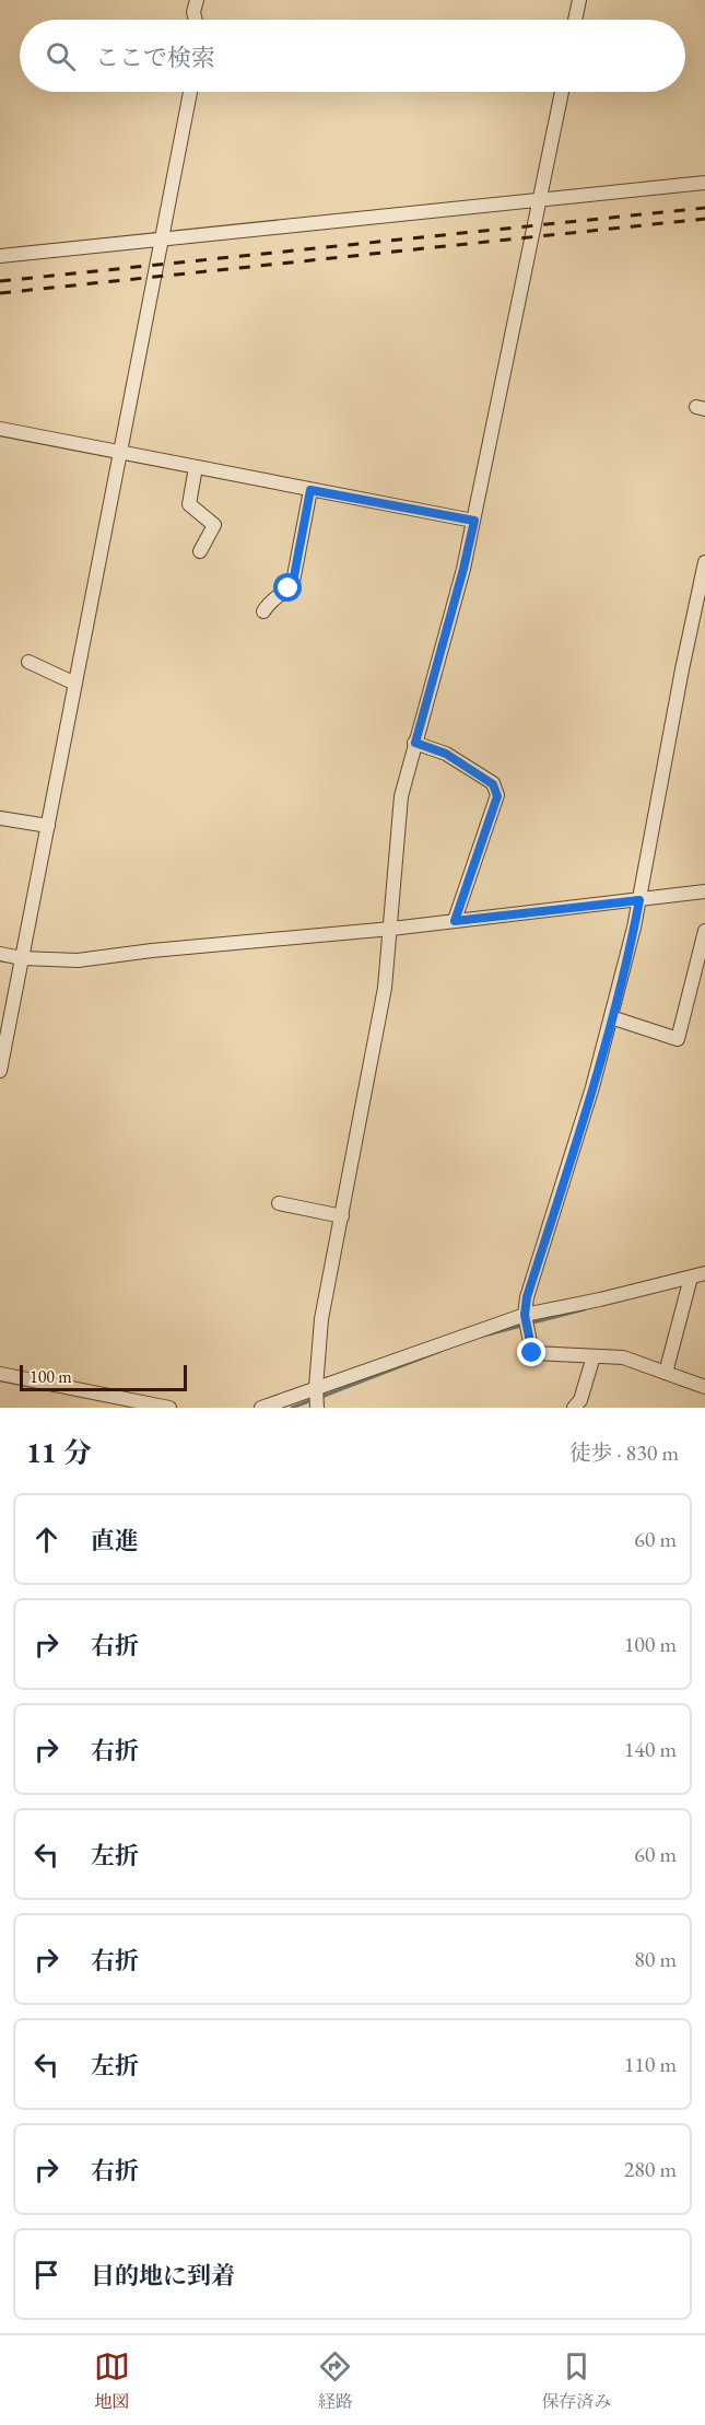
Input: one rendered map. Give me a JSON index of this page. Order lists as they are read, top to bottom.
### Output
{
  "scale_bar": "100 m",
  "page": {
    "search": "ここで検索",
    "scale": "100 m",
    "heading": ["11 分", "徒歩 · 830 m"],
    "list": [
      ["直進", "60 m"],
      ["右折", "100 m"],
      ["右折", "140 m"],
      ["左折", "60 m"],
      ["右折", "80 m"],
      ["左折", "110 m"],
      ["右折", "280 m"],
      "目的地に到着"
    ],
    "nav": ["地図", "経路", "保存済み"]
  }
}
